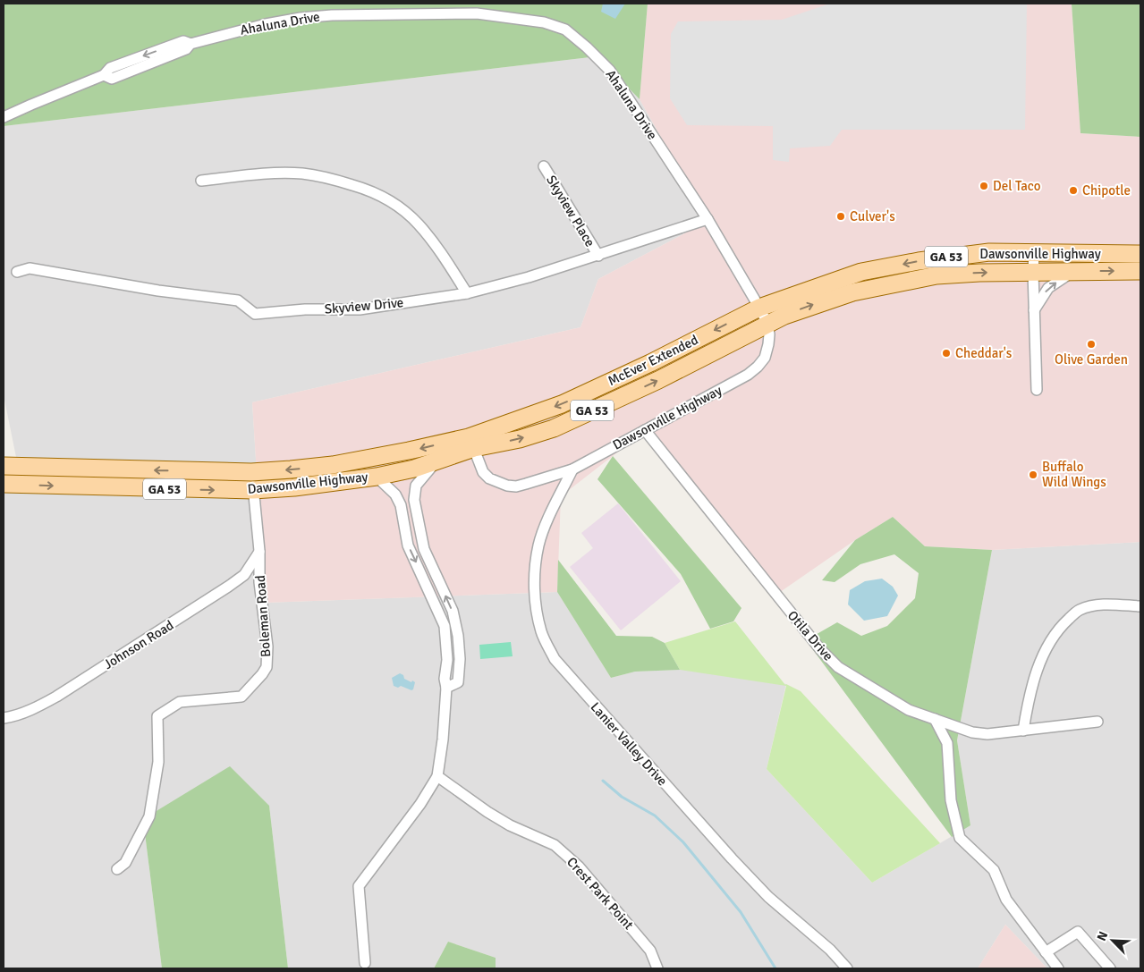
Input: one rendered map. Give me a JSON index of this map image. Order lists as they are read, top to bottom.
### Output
{
  "streets": {
    "main road": ["Dawsonville Highway", "GA 53", "McEver Extended"],
    "street": [
      "Ahaluna Drive",
      "Skyview Place",
      "Skyview Drive",
      "Boleman Road",
      "Otila Drive",
      "Johnson Road",
      "Lanier Valley Drive",
      "Crest Park Point"
    ]
  },
  "crossings": [
    ["Ahaluna Drive", "Dawsonville Highway"],
    ["Ahaluna Drive", "Skyview Drive"],
    ["Ahaluna Drive", "McEver Extended"],
    ["Skyview Place", "Skyview Drive"],
    ["Dawsonville Highway", "McEver Extended"],
    ["Dawsonville Highway", "Boleman Road"],
    ["Dawsonville Highway", "Otila Drive"],
    ["Dawsonville Highway", "Lanier Valley Drive"],
    ["Boleman Road", "Johnson Road"]
  ],
  "one_way": ["McEver Extended"],
  "places": [
    "Del Taco",
    "Chipotle",
    "Culver's",
    "Olive Garden",
    "Cheddar's",
    "Buffalo Wild Wings"
  ],
  "north": "top left"
}
